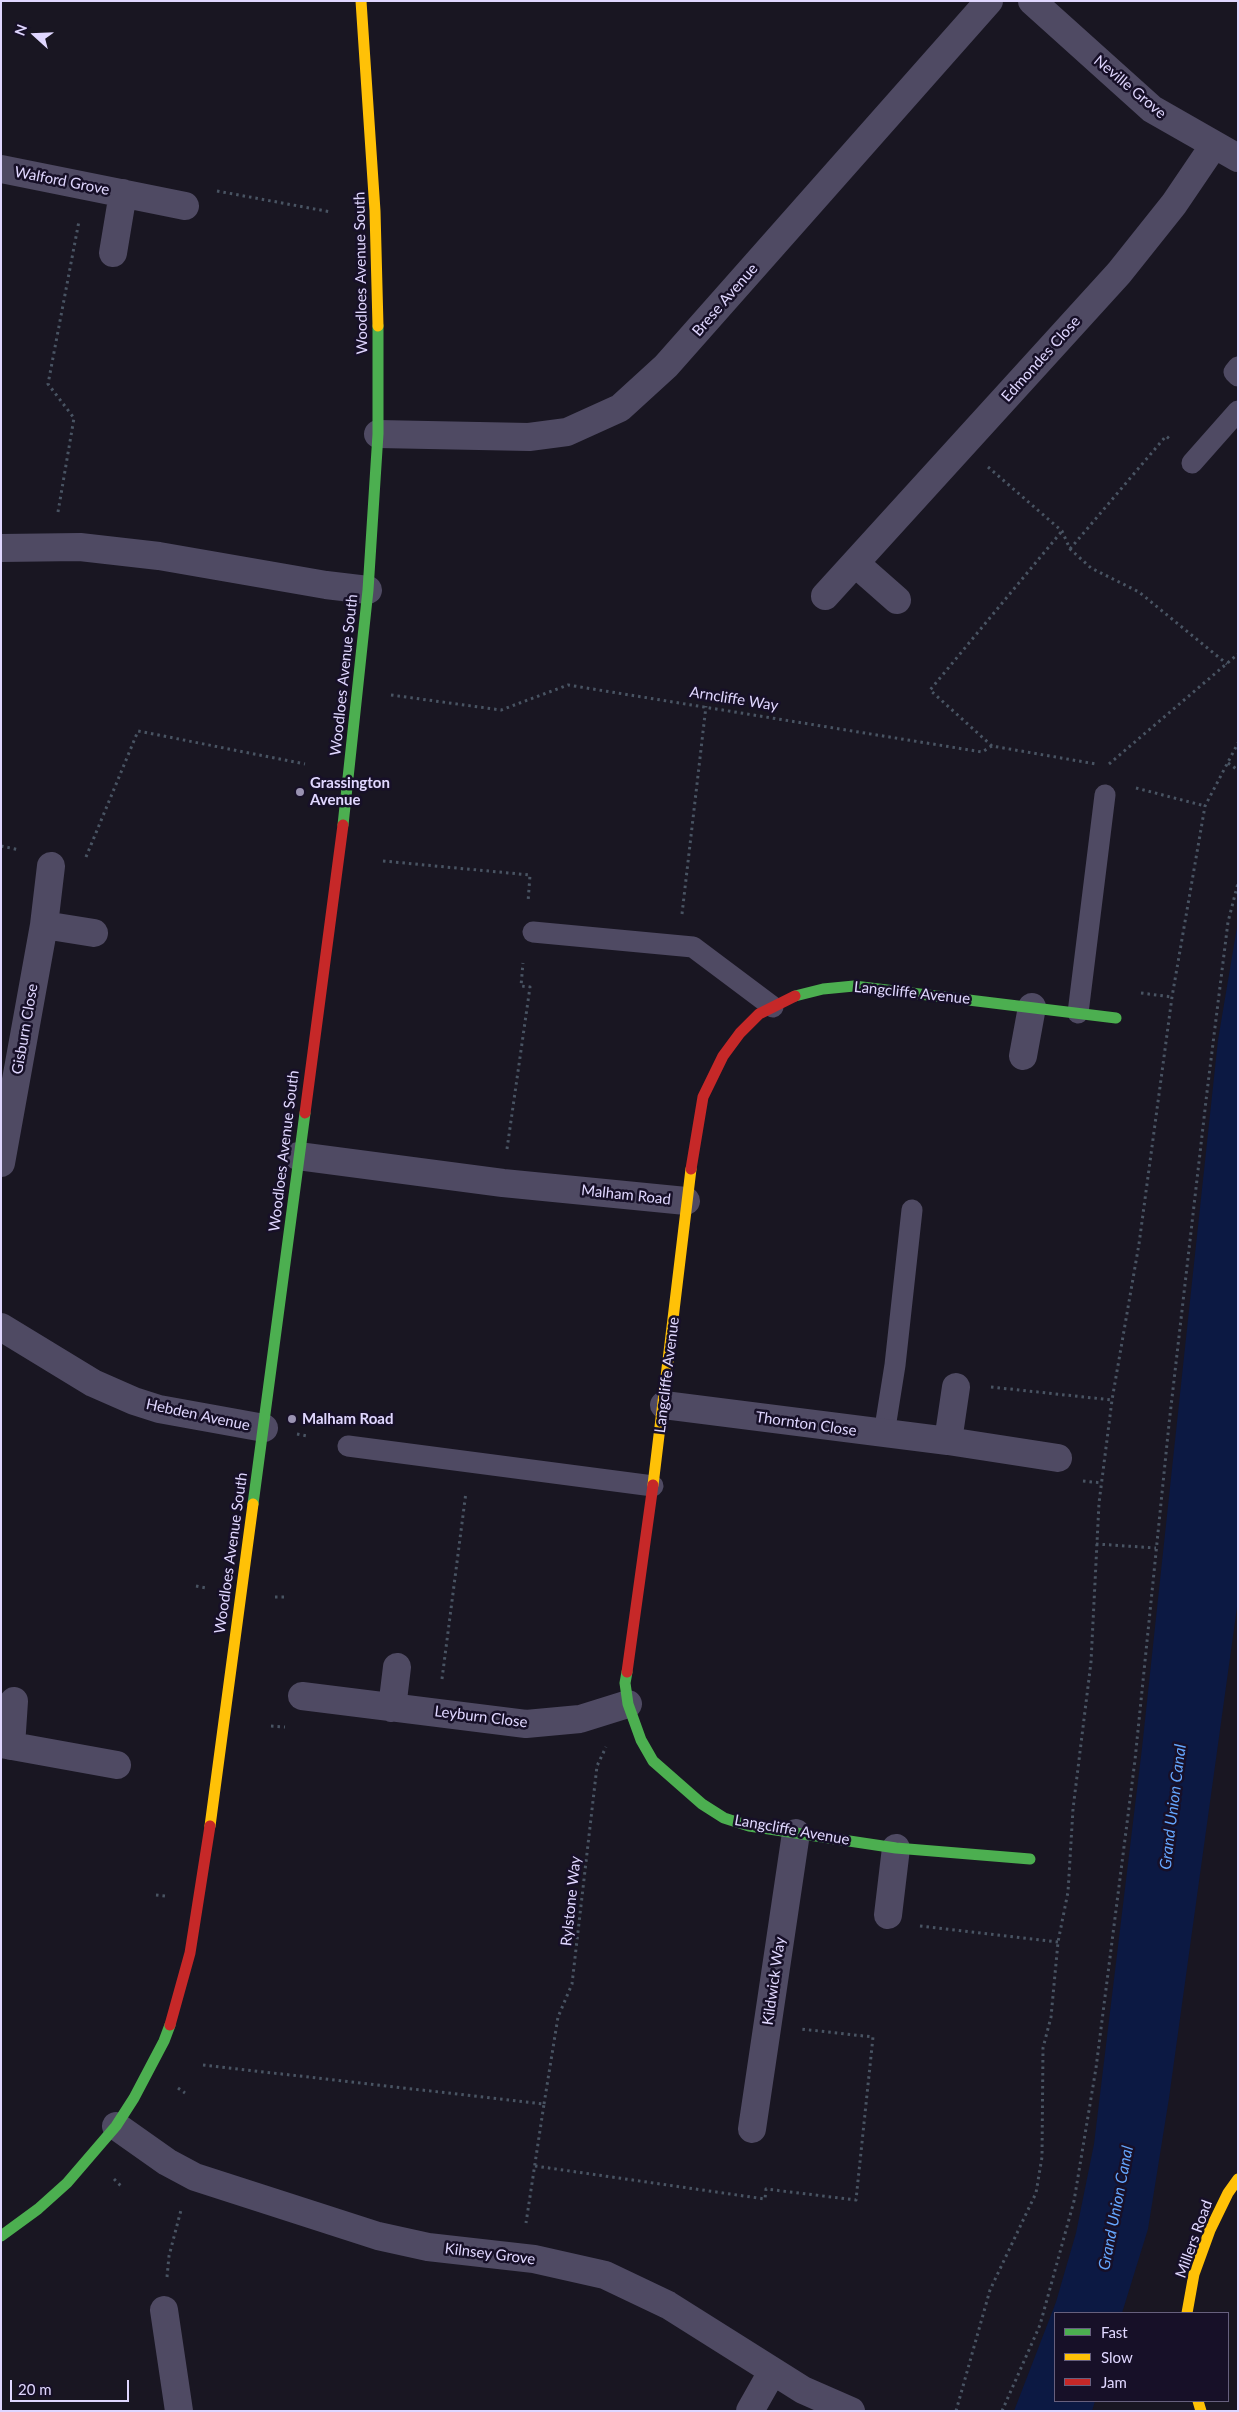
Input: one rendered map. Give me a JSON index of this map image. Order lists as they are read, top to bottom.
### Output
{
  "streets": {
    "street": [
      "Neville Grove",
      "Walford Grove",
      "Woodloes Avenue South",
      "Brese Avenue",
      "Edmondes Close",
      "Langcliffe Avenue",
      "Gisburn Close",
      "Malham Road",
      "Hebden Avenue",
      "Thornton Close",
      "Leyburn Close",
      "Kildwick Way",
      "Millers Road",
      "Kilnsey Grove"
    ],
    "path": ["Arncliffe Way", "Rylstone Way"]
  },
  "crossings": [
    ["Neville Grove", "Edmondes Close"],
    ["Woodloes Avenue South", "Brese Avenue"],
    ["Woodloes Avenue South", "Arncliffe Way"],
    ["Woodloes Avenue South", "Malham Road"],
    ["Woodloes Avenue South", "Hebden Avenue"],
    ["Woodloes Avenue South", "Kilnsey Grove"],
    ["Langcliffe Avenue", "Malham Road"],
    ["Langcliffe Avenue", "Thornton Close"],
    ["Langcliffe Avenue", "Leyburn Close"],
    ["Langcliffe Avenue", "Rylstone Way"],
    ["Langcliffe Avenue", "Kildwick Way"],
    ["Leyburn Close", "Rylstone Way"]
  ],
  "water": ["Grand Union Canal"],
  "places": ["Grassington Avenue", "Malham Road"],
  "legend": ["Fast", "Slow", "Jam"],
  "scale_bar": "20 m",
  "north": "left"
}
